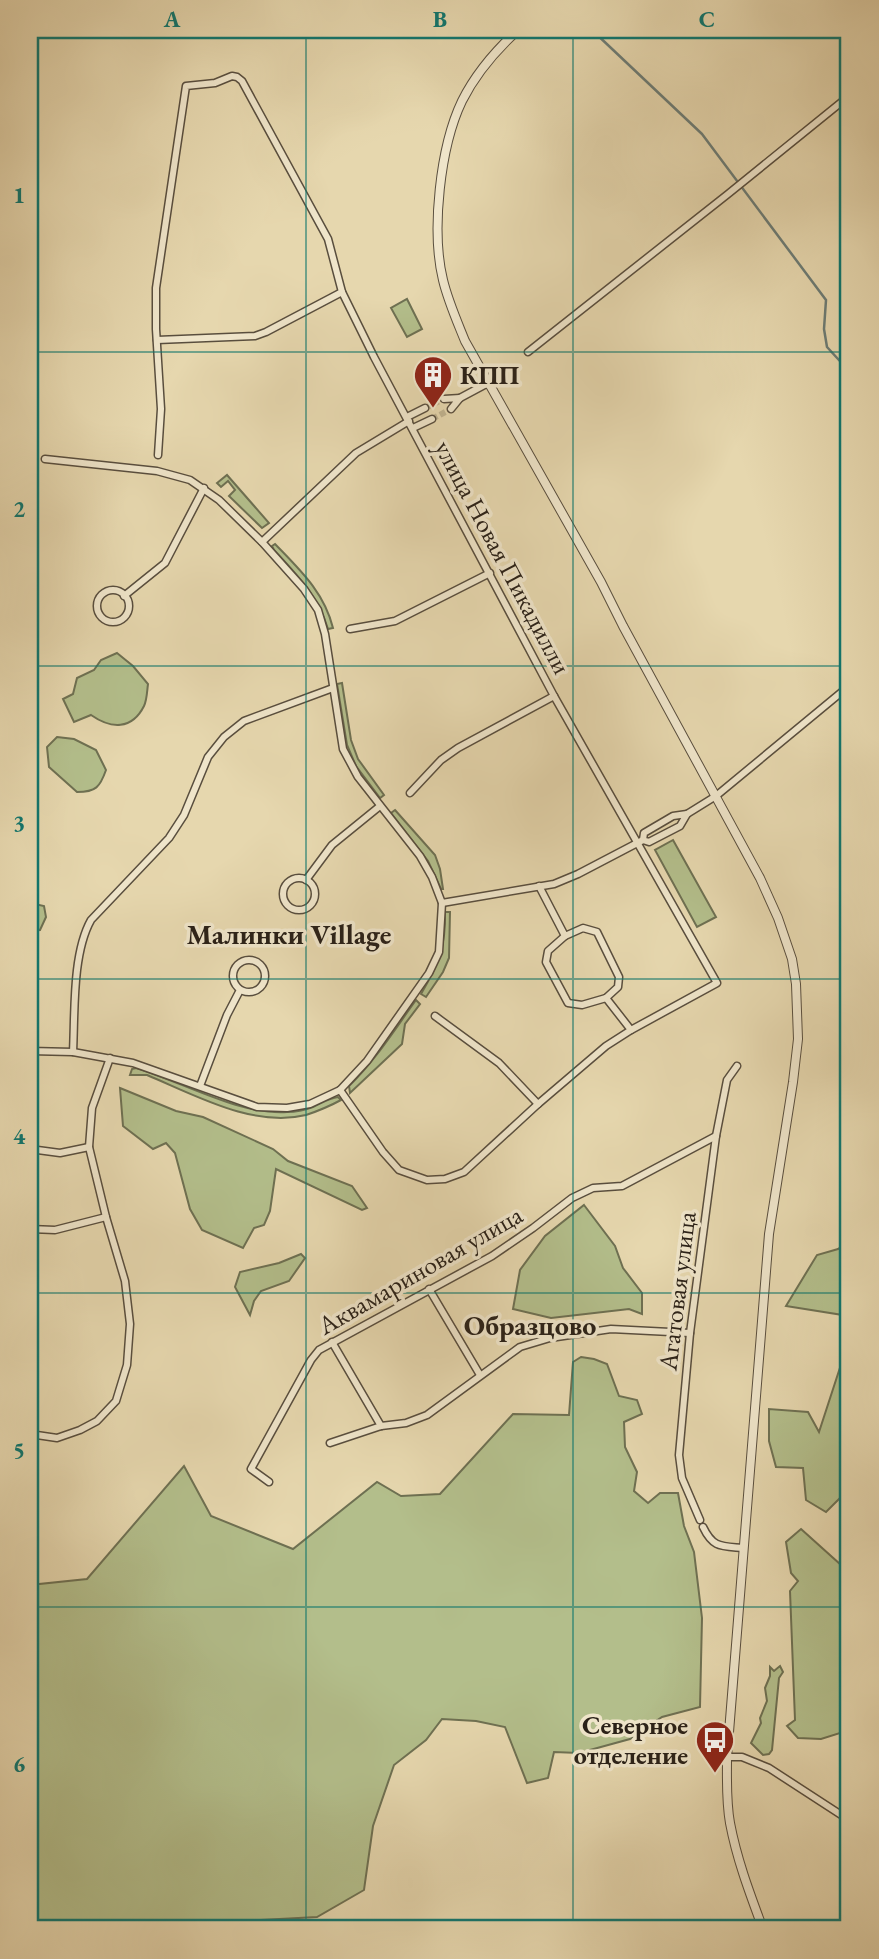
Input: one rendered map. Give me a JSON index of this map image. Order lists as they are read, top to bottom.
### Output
{
  "streets": {
    "street": ["улица Новая Пикадилли", "Аквамариновая улица", "Агатовая улица"]
  },
  "crossings": [
    ["Аквамариновая улица", "Агатовая улица"]
  ],
  "districts": ["Малинки Village", "Образцово"],
  "places": {
    "building": ["КПП"],
    "bus stop": ["Северное отделение"]
  },
  "grid": {
    "columns": ["A", "B", "C"],
    "rows": [
      "1",
      "2",
      "3",
      "4",
      "5",
      "6"
    ]
  }
}
